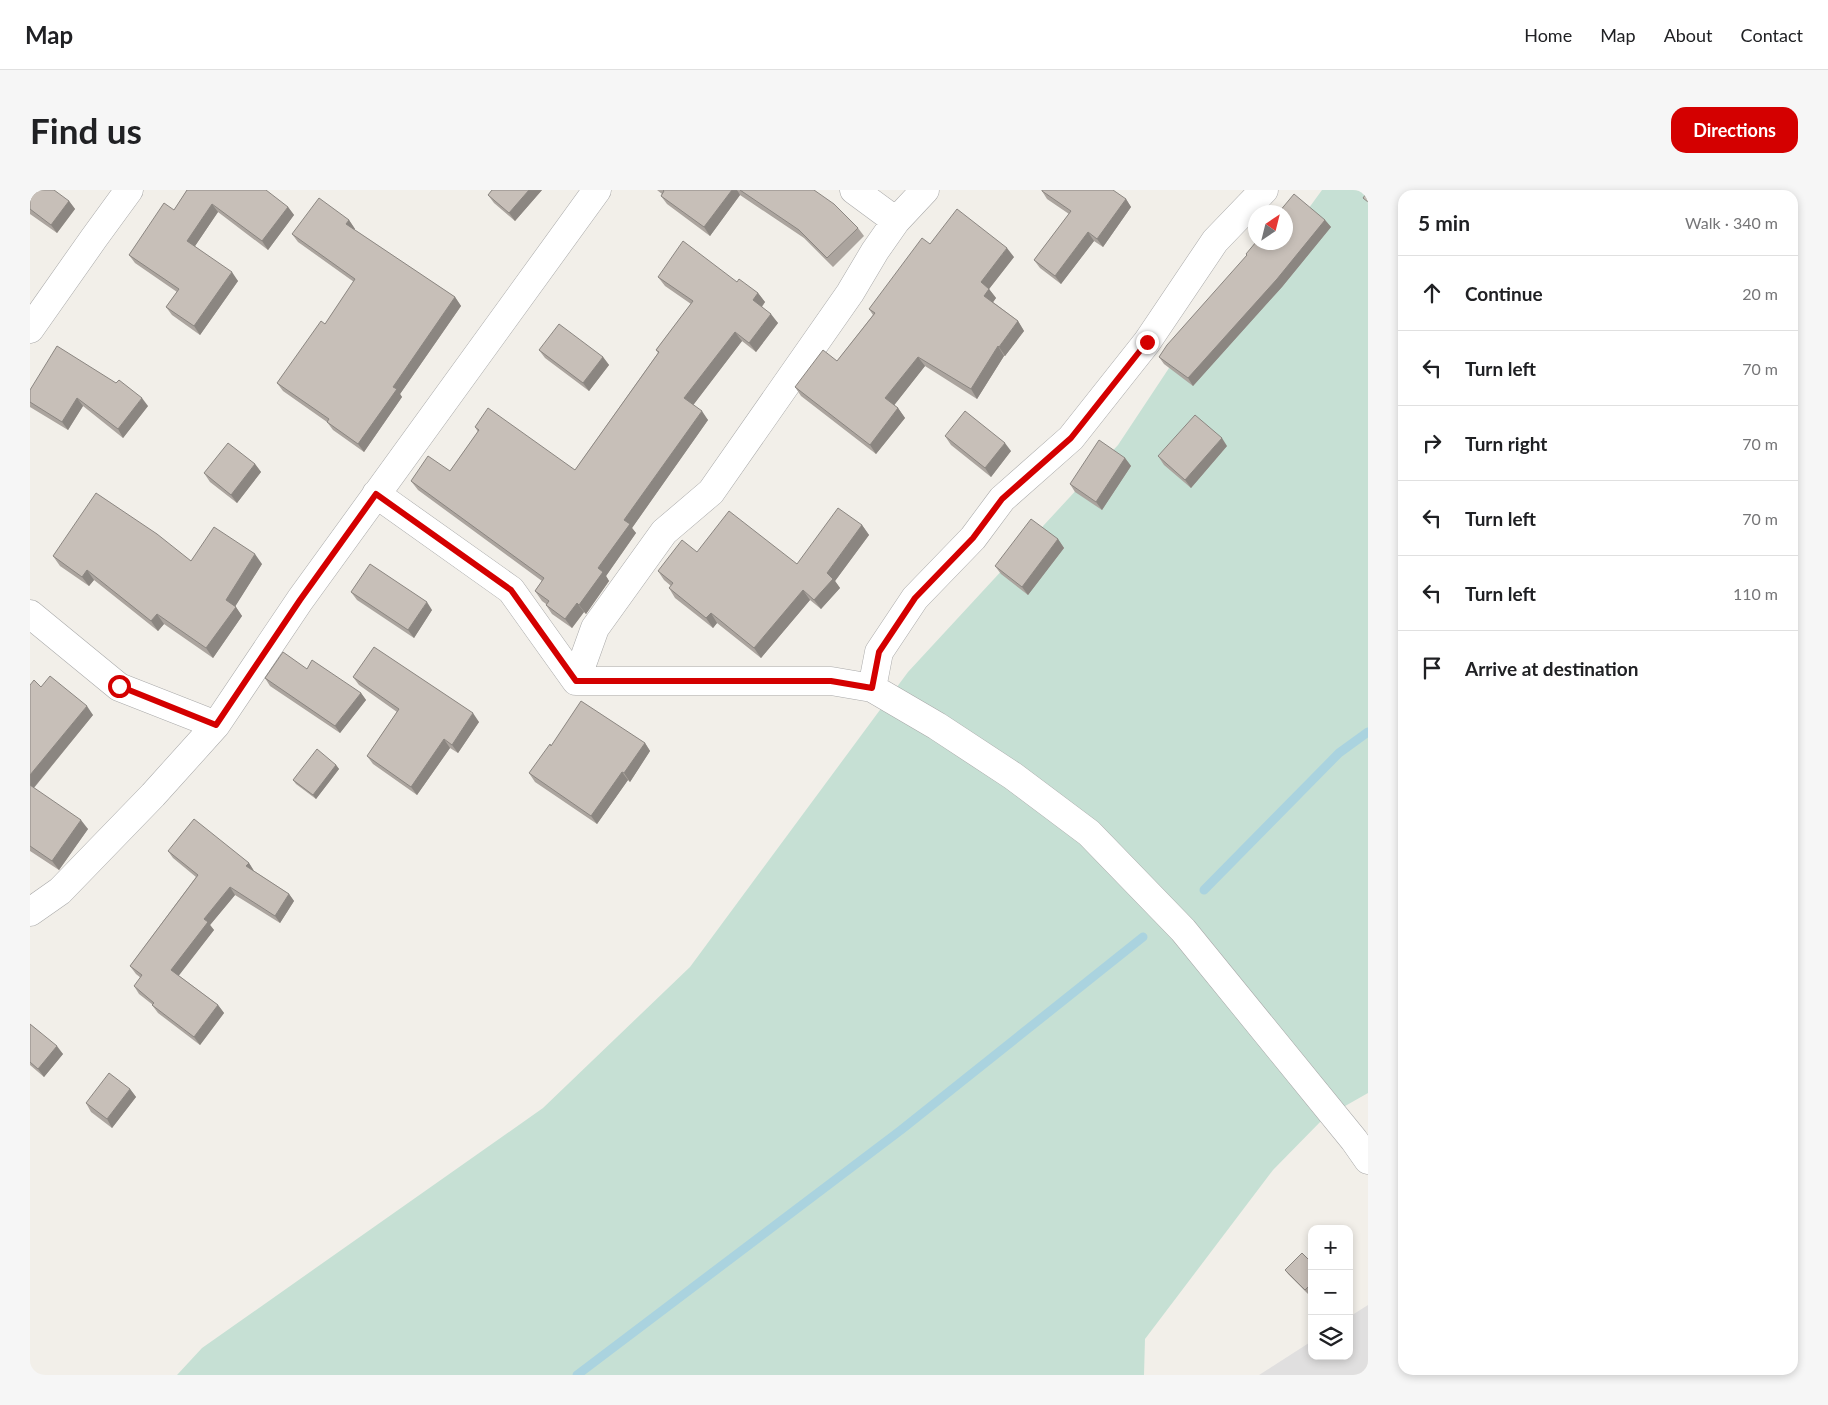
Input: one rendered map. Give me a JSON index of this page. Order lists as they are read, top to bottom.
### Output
{
  "north": "top right",
  "page": {
    "header": "Map",
    "nav": [
      "Home",
      "Map",
      "About",
      "Contact"
    ],
    "buttons": "Directions",
    "title": "Find us",
    "heading": ["5 min", "Walk · 340 m"],
    "list": [
      ["Continue", "20 m"],
      ["Turn left", "70 m"],
      ["Turn right", "70 m"],
      ["Turn left", "70 m"],
      ["Turn left", "110 m"],
      "Arrive at destination"
    ],
    "map_buttons": ["+", "−"]
  }
}
